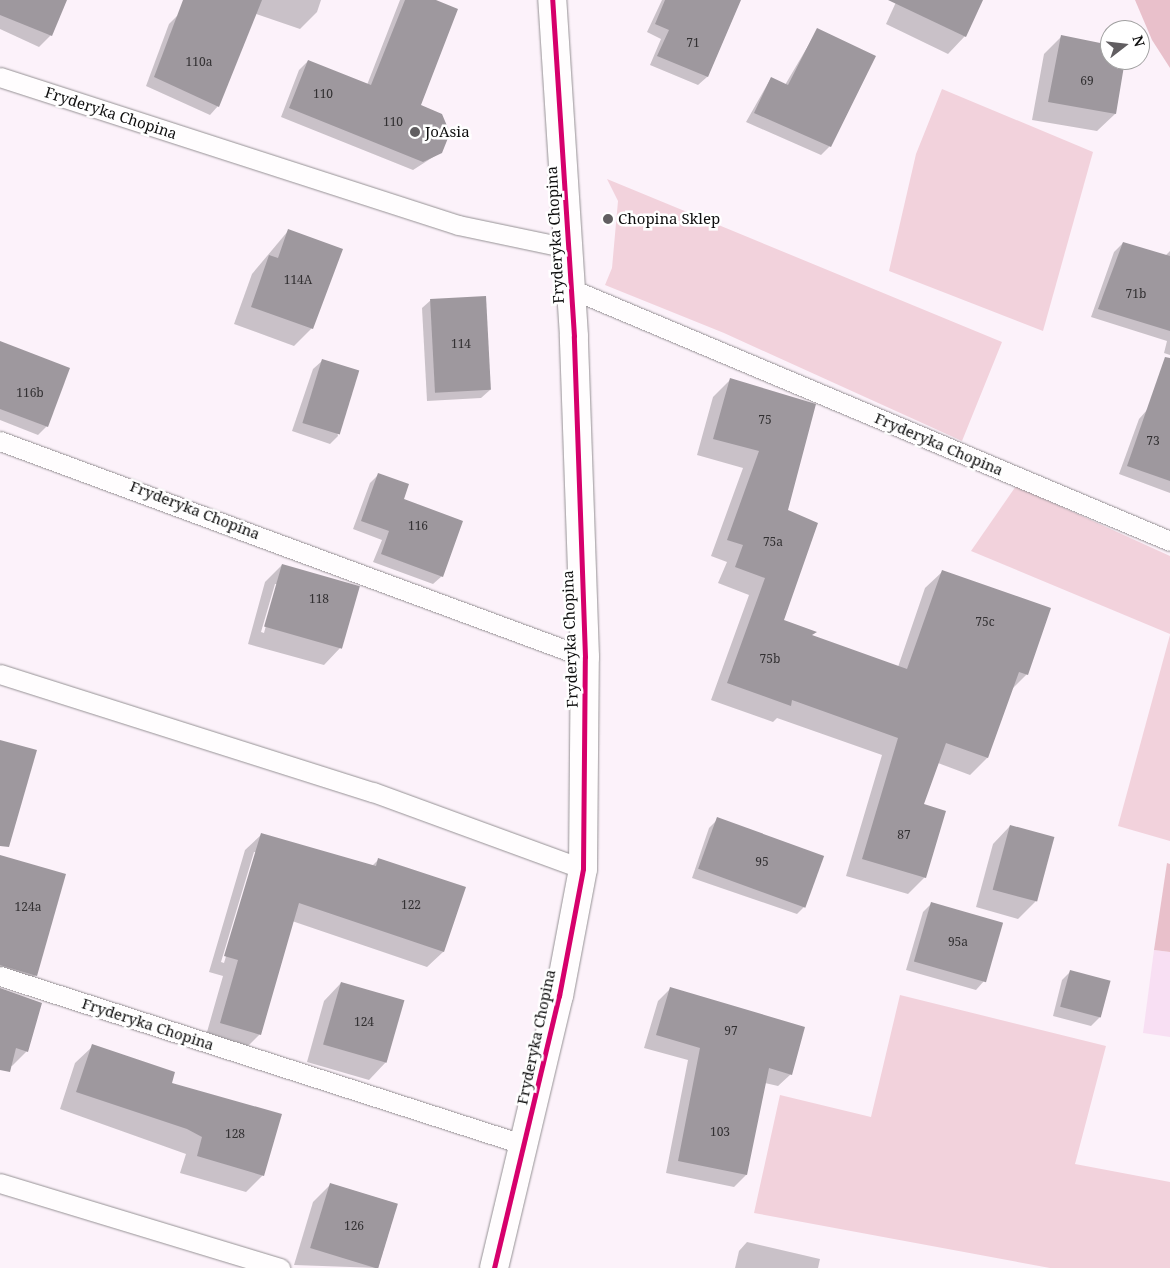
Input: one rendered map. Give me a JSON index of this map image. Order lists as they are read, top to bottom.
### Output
{
  "streets": {
    "street": ["Fryderyka Chopina"]
  },
  "places": ["JoAsia", "Chopina Sklep"],
  "house_numbers": [
    "71",
    "110a",
    "69",
    "110",
    "110",
    "114A",
    "71b",
    "114",
    "116b",
    "75",
    "73",
    "116",
    "75a",
    "118",
    "75c",
    "75b",
    "87",
    "95",
    "122",
    "124a",
    "95a",
    "124",
    "97",
    "103",
    "128",
    "126"
  ],
  "north": "right"
}
